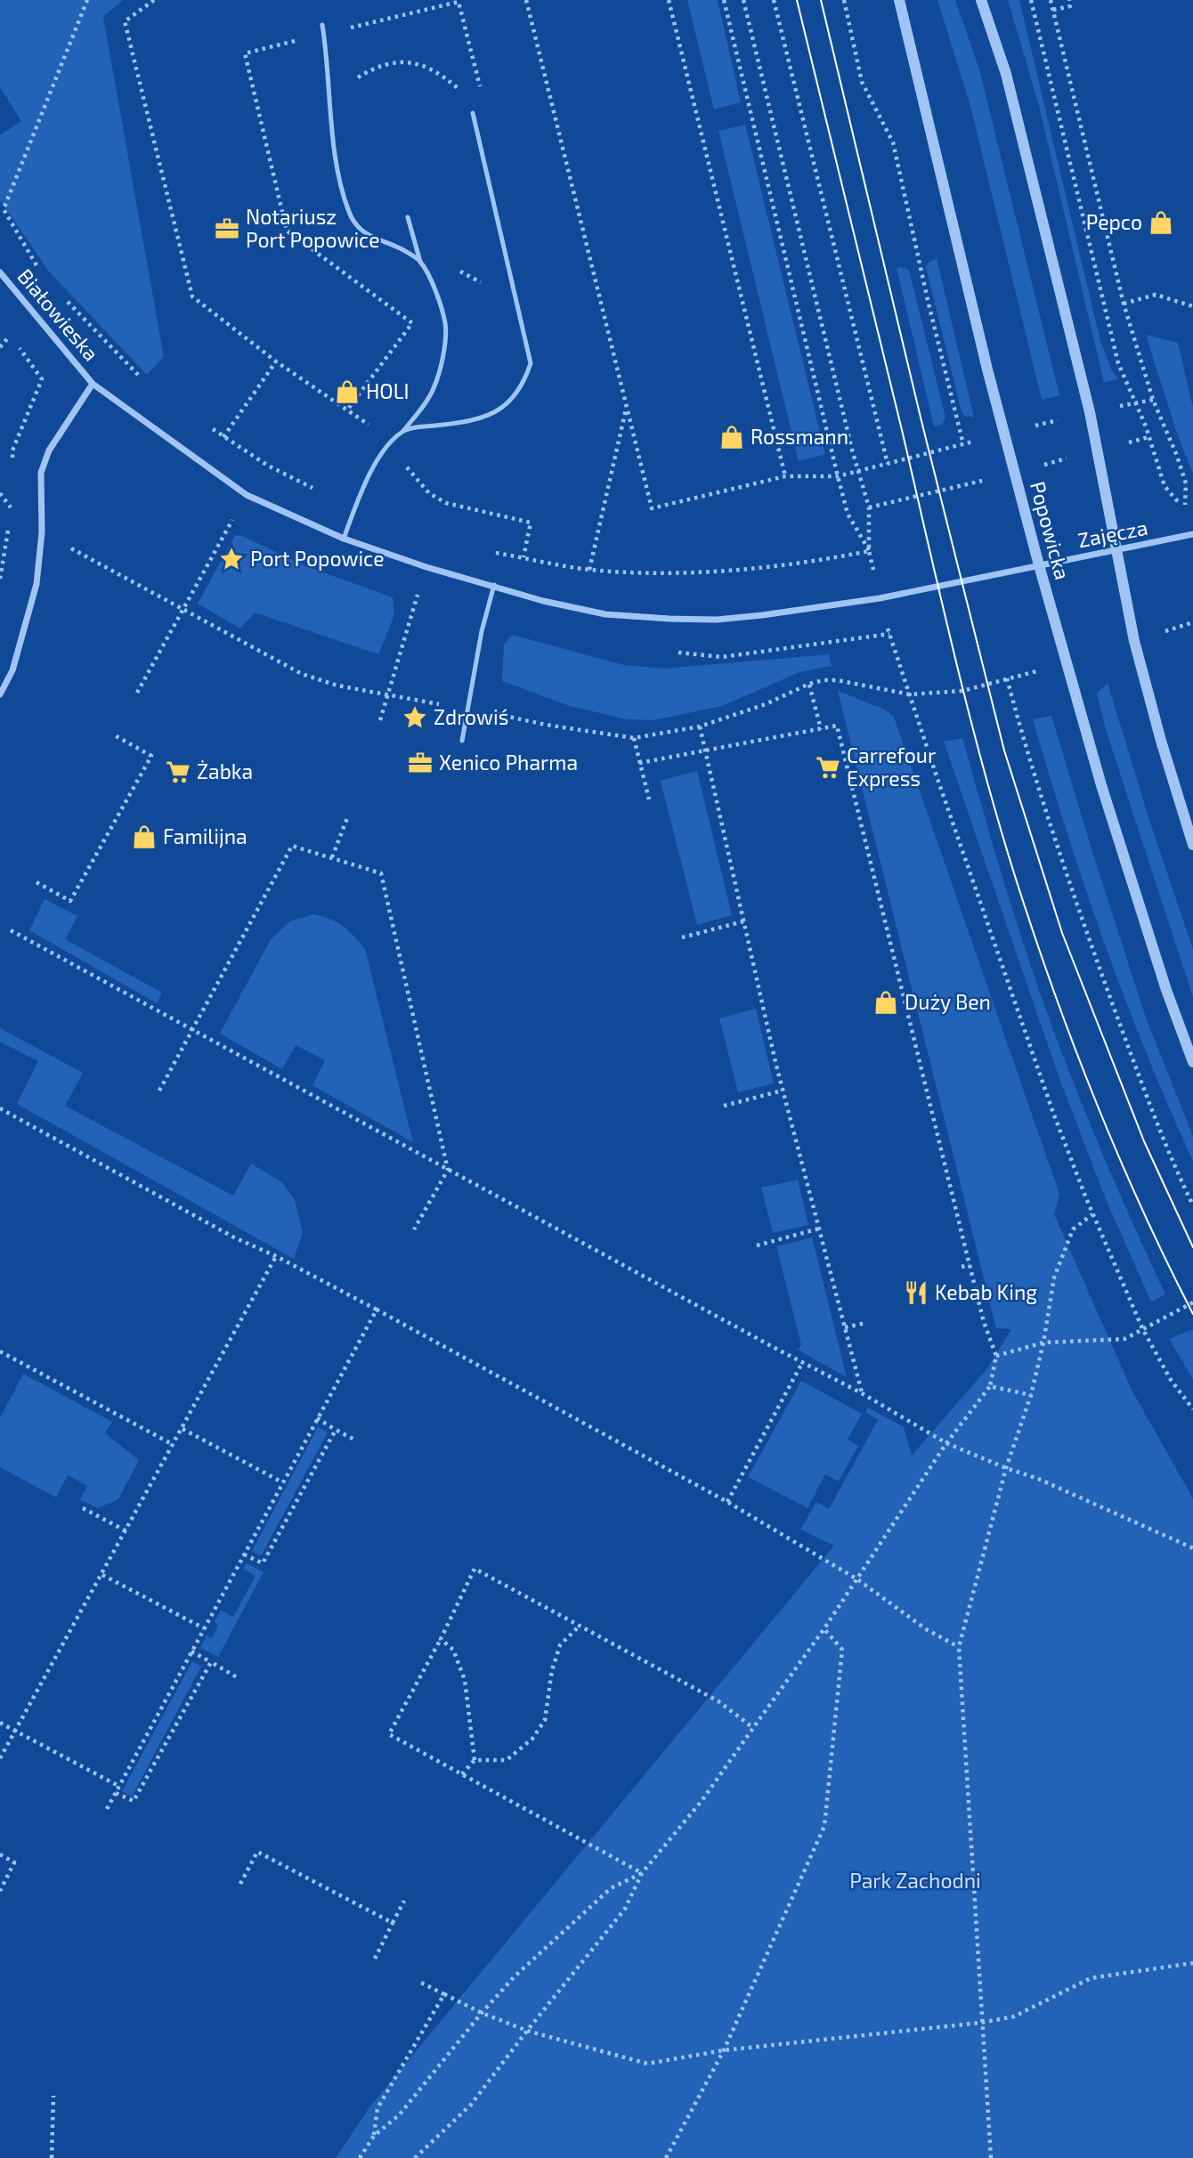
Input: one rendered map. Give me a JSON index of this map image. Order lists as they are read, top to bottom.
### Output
{
  "streets": {
    "street": ["Białowieska", "Popowicka", "Zajęcza"]
  },
  "crossings": [
    ["Białowieska", "Zajęcza"],
    ["Popowicka", "Zajęcza"]
  ],
  "parks": ["Park Zachodni"],
  "places": {
    "shop": [
      "Pepco",
      "HOLI",
      "Rossmann",
      "Familijna",
      "Duży Ben"
    ],
    "office": ["Notariusz Port Popowice", "Xenico Pharma"],
    "place": ["Port Popowice", "Zdrowiś"],
    "supermarket": ["Carrefour Express", "Żabka"],
    "restaurant": ["Kebab King"]
  }
}
